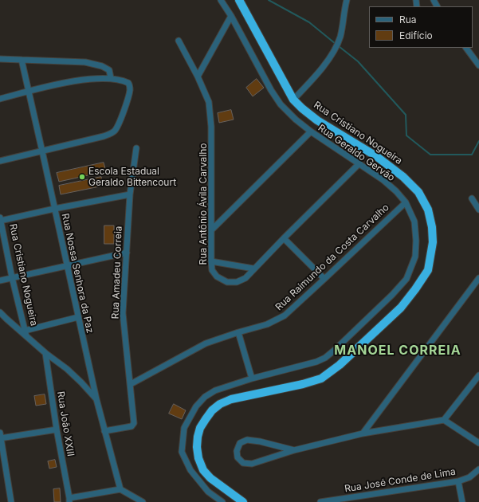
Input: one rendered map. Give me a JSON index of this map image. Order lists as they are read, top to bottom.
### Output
{
  "streets": {
    "highway": ["Rua Cristiano Nogueira"],
    "street": [
      "Rua Geraldo Gervão",
      "Rua Antônio Ávila Carvalho",
      "Rua Raimundo da Costa Carvalho",
      "Rua Amadeu Correia",
      "Rua Nossa Senhora da Paz",
      "Rua João XXIII",
      "Rua José Conde de Lima"
    ]
  },
  "crossings": [
    ["Rua Geraldo Gervão", "Rua Antônio Ávila Carvalho"],
    ["Rua Geraldo Gervão", "Rua Raimundo da Costa Carvalho"],
    ["Rua Raimundo da Costa Carvalho", "Rua Amadeu Correia"],
    ["Rua Amadeu Correia", "Rua Nossa Senhora da Paz"]
  ],
  "districts": ["MANOEL CORREIA"],
  "places": ["Escola Estadual Geraldo Bittencourt"],
  "legend": ["Rua", "Edifício"]
}
